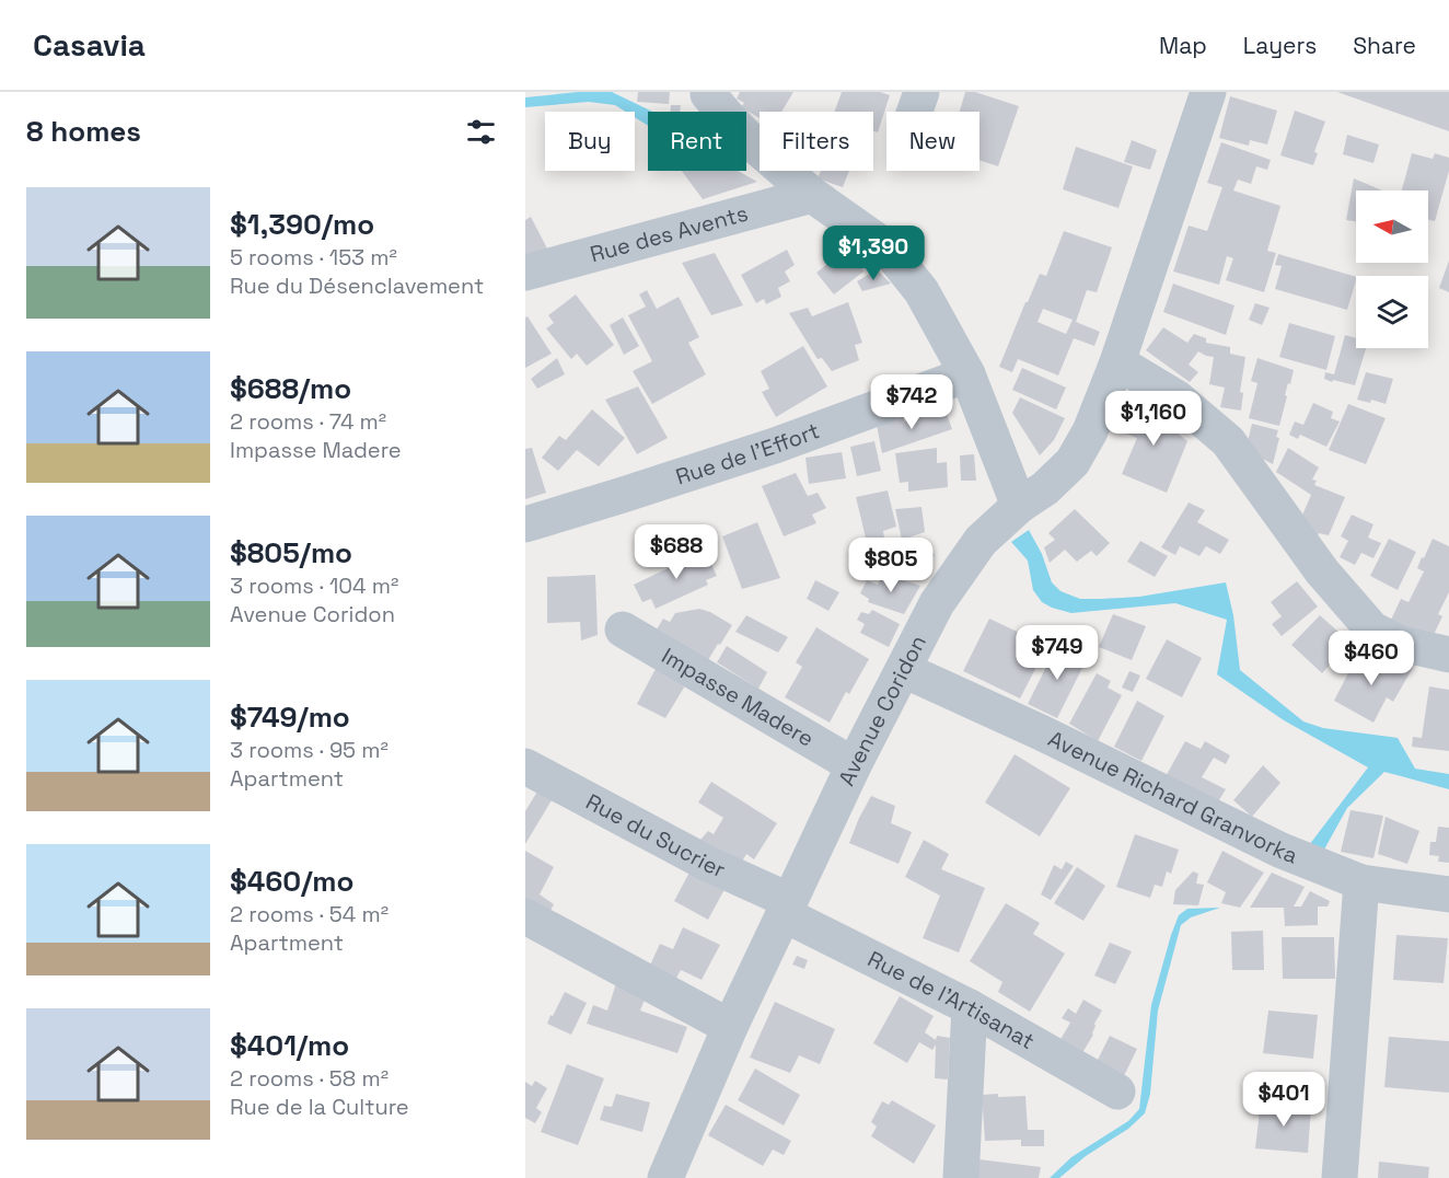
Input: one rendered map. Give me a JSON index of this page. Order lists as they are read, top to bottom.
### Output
{
  "streets": {
    "street": [
      "Rue des Avents",
      "Rue de l'Effort",
      "Impasse Madere",
      "Avenue Coridon",
      "Avenue Richard Granvorka",
      "Rue du Sucrier",
      "Rue de l'Artisanat"
    ]
  },
  "crossings": [
    ["Impasse Madere", "Avenue Coridon"],
    ["Avenue Coridon", "Avenue Richard Granvorka"],
    ["Avenue Coridon", "Rue du Sucrier"],
    ["Avenue Coridon", "Rue de l'Artisanat"],
    ["Rue du Sucrier", "Rue de l'Artisanat"]
  ],
  "north": "left",
  "page": {
    "header": "Casavia",
    "nav": ["Map", "Layers", "Share"],
    "heading": "8 homes",
    "chip": [
      "Buy",
      "Rent",
      "Filters",
      "New"
    ],
    "list": [
      {
        "name": "$1,390/mo",
        "note": "5 rooms · 153 m² · Rue du Désenclavement"
      },
      {
        "name": "$688/mo",
        "note": "2 rooms · 74 m² · Impasse Madere"
      },
      {
        "name": "$805/mo",
        "note": "3 rooms · 104 m² · Avenue Coridon"
      },
      {
        "name": "$749/mo",
        "note": "3 rooms · 95 m² · Apartment"
      },
      {
        "name": "$460/mo",
        "note": "2 rooms · 54 m² · Apartment"
      },
      {
        "name": "$401/mo",
        "note": "2 rooms · 58 m² · Rue de la Culture"
      }
    ],
    "price": [
      "$1,390",
      "$742",
      "$1,160",
      "$688",
      "$805",
      "$749",
      "$460",
      "$401"
    ]
  }
}
